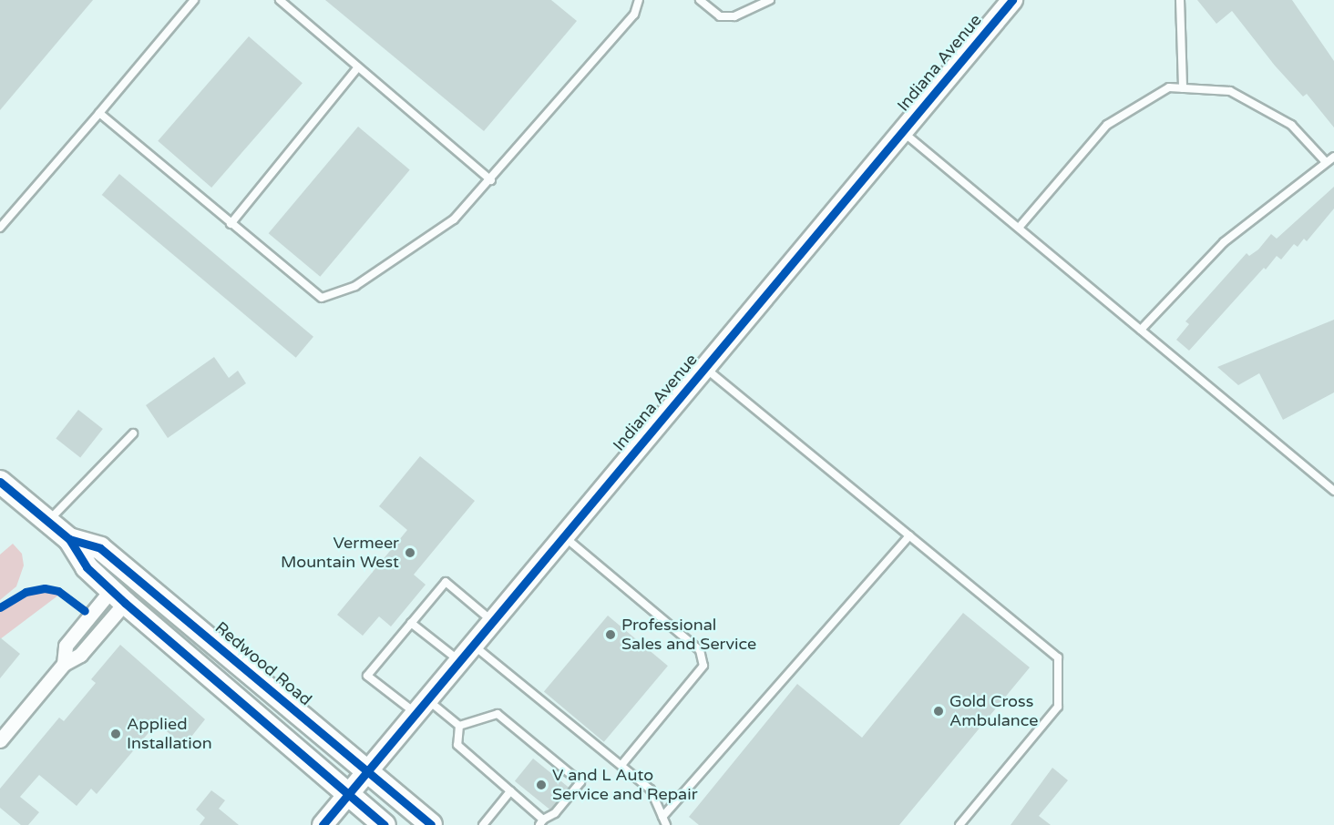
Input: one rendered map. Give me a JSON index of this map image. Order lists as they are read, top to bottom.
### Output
{
  "streets": {
    "main road": ["Redwood Road"],
    "street": ["Indiana Avenue"]
  },
  "crossings": [
    ["Indiana Avenue", "Redwood Road"]
  ],
  "places": [
    "Vermeer Mountain West",
    "Professional Sales and Service",
    "Gold Cross Ambulance",
    "Applied Installation",
    "V and L Auto Service and Repair"
  ]
}
